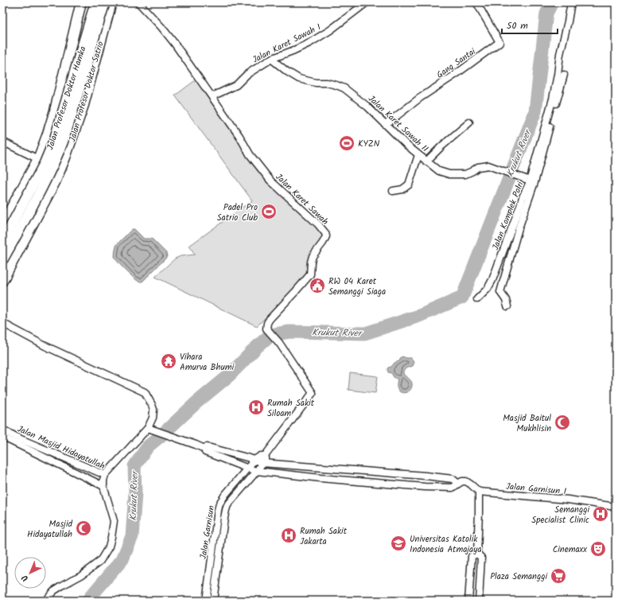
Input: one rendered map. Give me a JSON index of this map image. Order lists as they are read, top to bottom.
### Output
{
  "streets": {
    "main road": ["Jalan Profesor Doktor Satrio", "Jalan Profesor Doktor Hamka"],
    "street": [
      "Jalan Karet Sawah I",
      "Gang Santai",
      "Jalan Karet Sawah II",
      "Jalan Karet Sawah",
      "Jalan Komplek Polri",
      "Jalan Masjid Hidayatullah",
      "Jalan Garnisun 1",
      "Jalan Garnisun"
    ]
  },
  "crossings": [
    ["Jalan Karet Sawah I", "Jalan Karet Sawah II"],
    ["Jalan Karet Sawah I", "Jalan Karet Sawah"],
    ["Gang Santai", "Jalan Karet Sawah II"],
    ["Jalan Karet Sawah II", "Jalan Komplek Polri"],
    ["Jalan Karet Sawah", "Jalan Garnisun"]
  ],
  "water": ["Krukut River"],
  "places": {
    "sports": ["KYZN", "Padel Pro Satrio Club"],
    "public building": ["RW 04 Karet Semanggi Siaga"],
    "temple": ["Vihara Amurva Bhumi"],
    "hospital": ["Rumah Sakit Siloam", "Semanggi Specialist Clinic", "Rumah Sakit Jakarta"],
    "mosque": ["Masjid Baitul Mukhlisin", "Masjid Hidayatullah"],
    "school or university": ["Universitas Katolik Indonesia Atmajaya"],
    "theatre": ["Cinemaxx"],
    "supermarket": ["Plaza Semanggi"]
  },
  "scale_bar": "50 m",
  "north": "bottom left"
}
